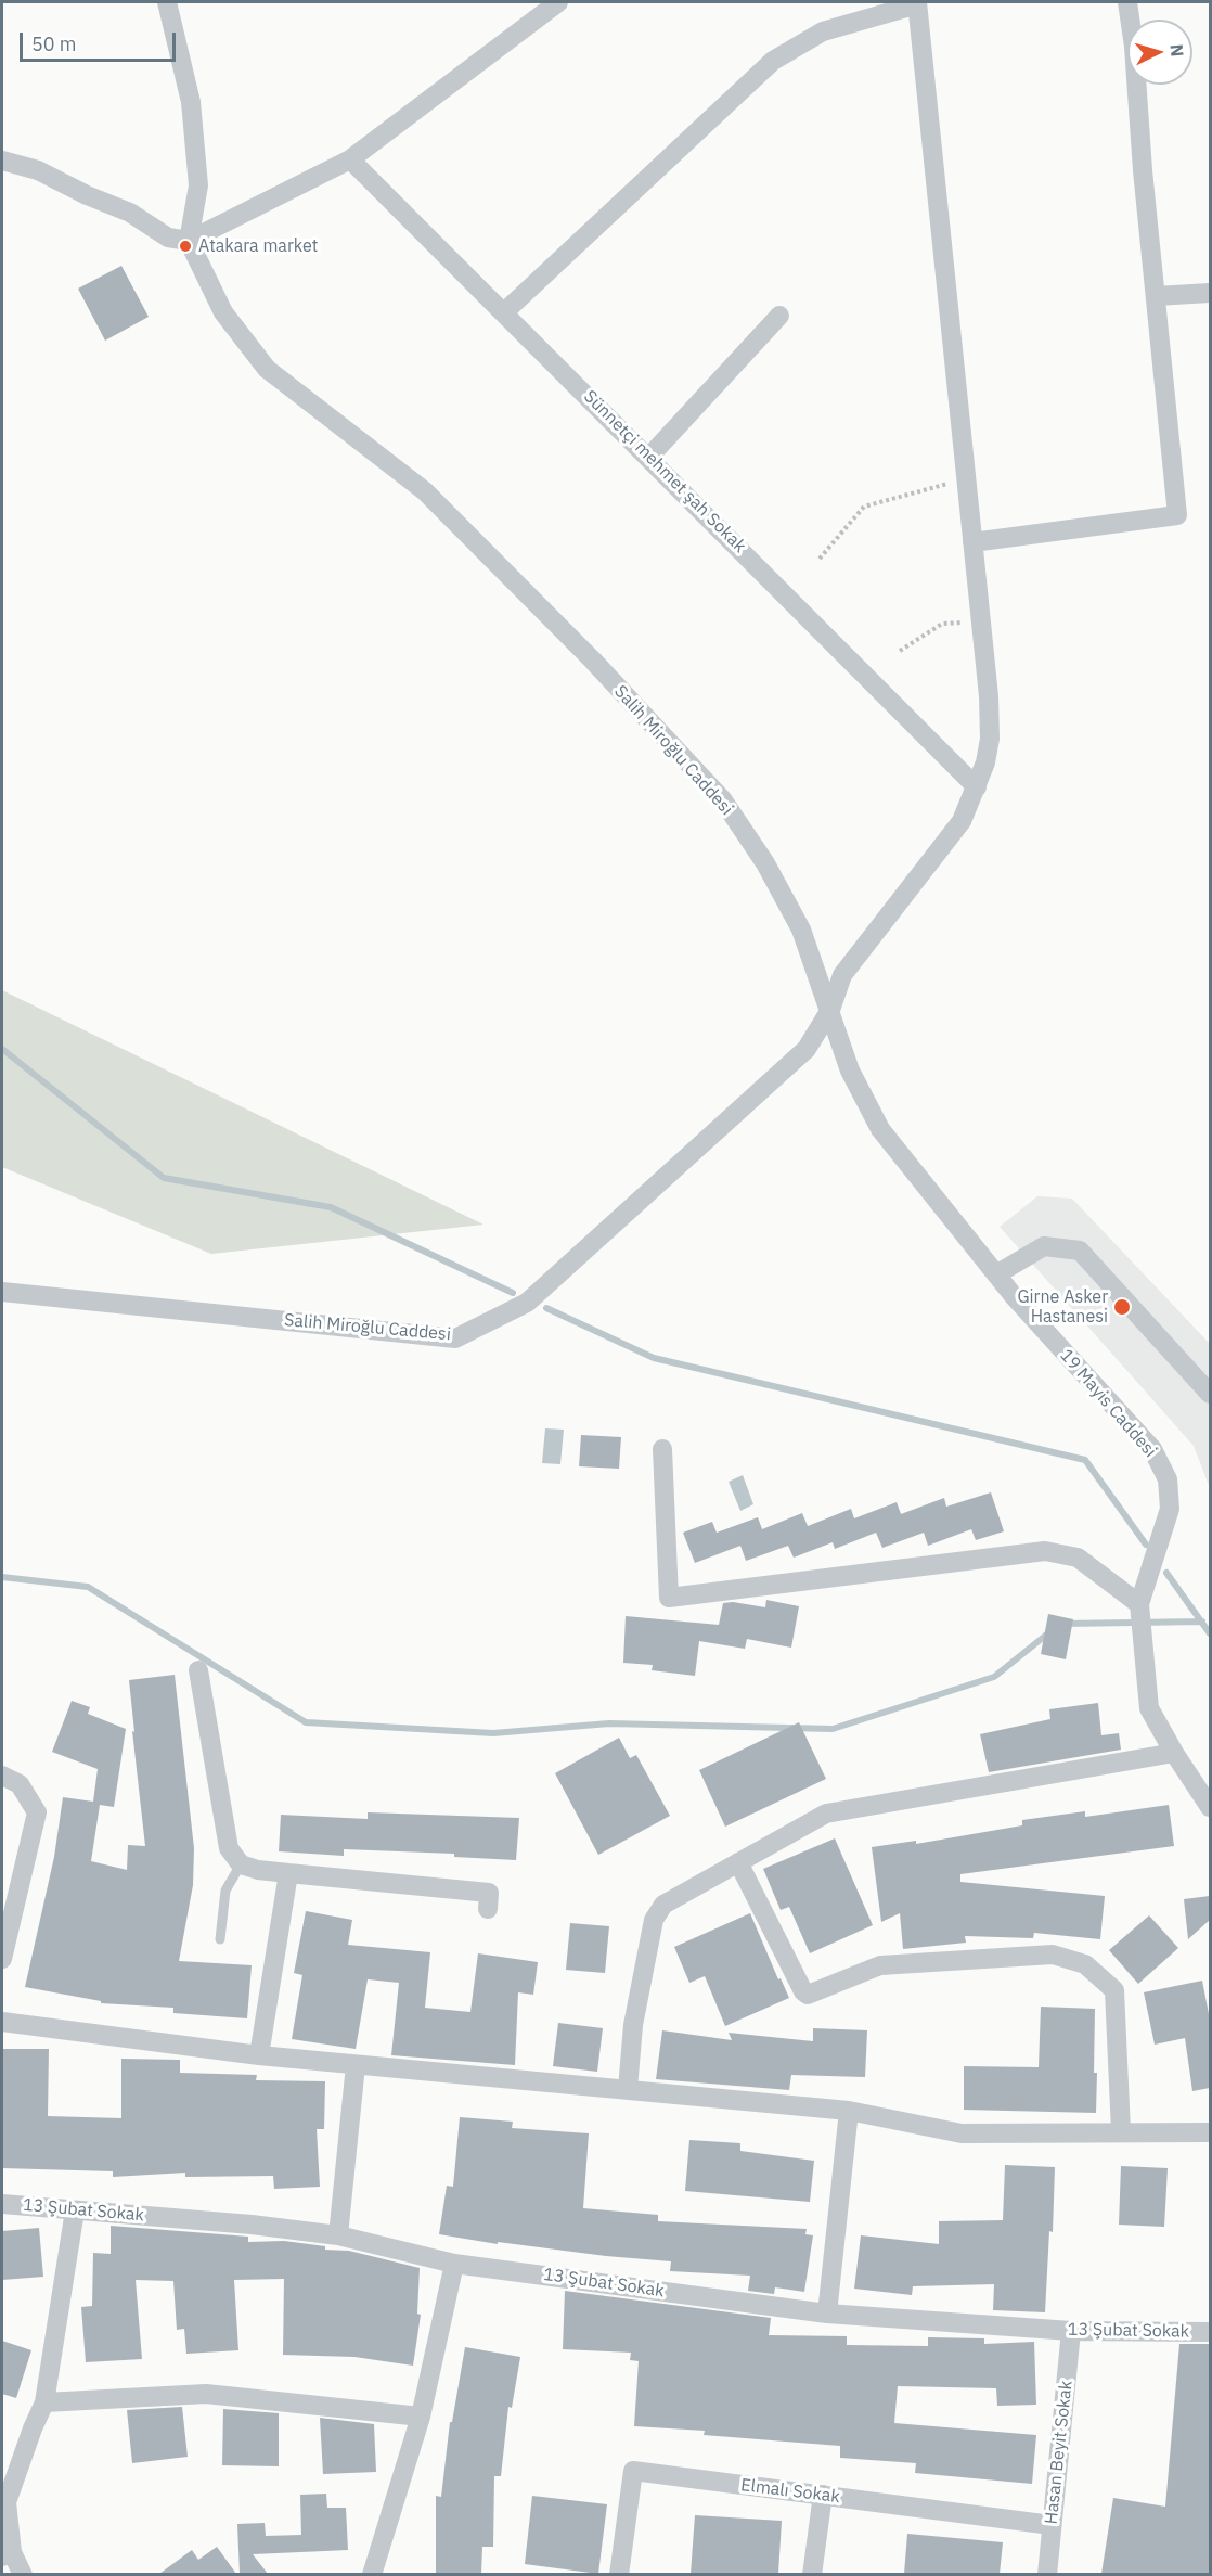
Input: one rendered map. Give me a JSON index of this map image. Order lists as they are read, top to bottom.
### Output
{
  "streets": {
    "street": [
      "Sünnetçi mehmet şah Sokak",
      "Salih Miroğlu Caddesi",
      "19 Mayis Caddesi",
      "13 Şubat Sokak",
      "Hasan Beyit Sokak",
      "Elmalı Sokak"
    ]
  },
  "crossings": [
    ["Salih Miroğlu Caddesi", "19 Mayis Caddesi"],
    ["13 Şubat Sokak", "Hasan Beyit Sokak"],
    ["Hasan Beyit Sokak", "Elmalı Sokak"]
  ],
  "places": ["Atakara market", "Girne Asker Hastanesi"],
  "scale_bar": "50 m",
  "north": "right"
}
